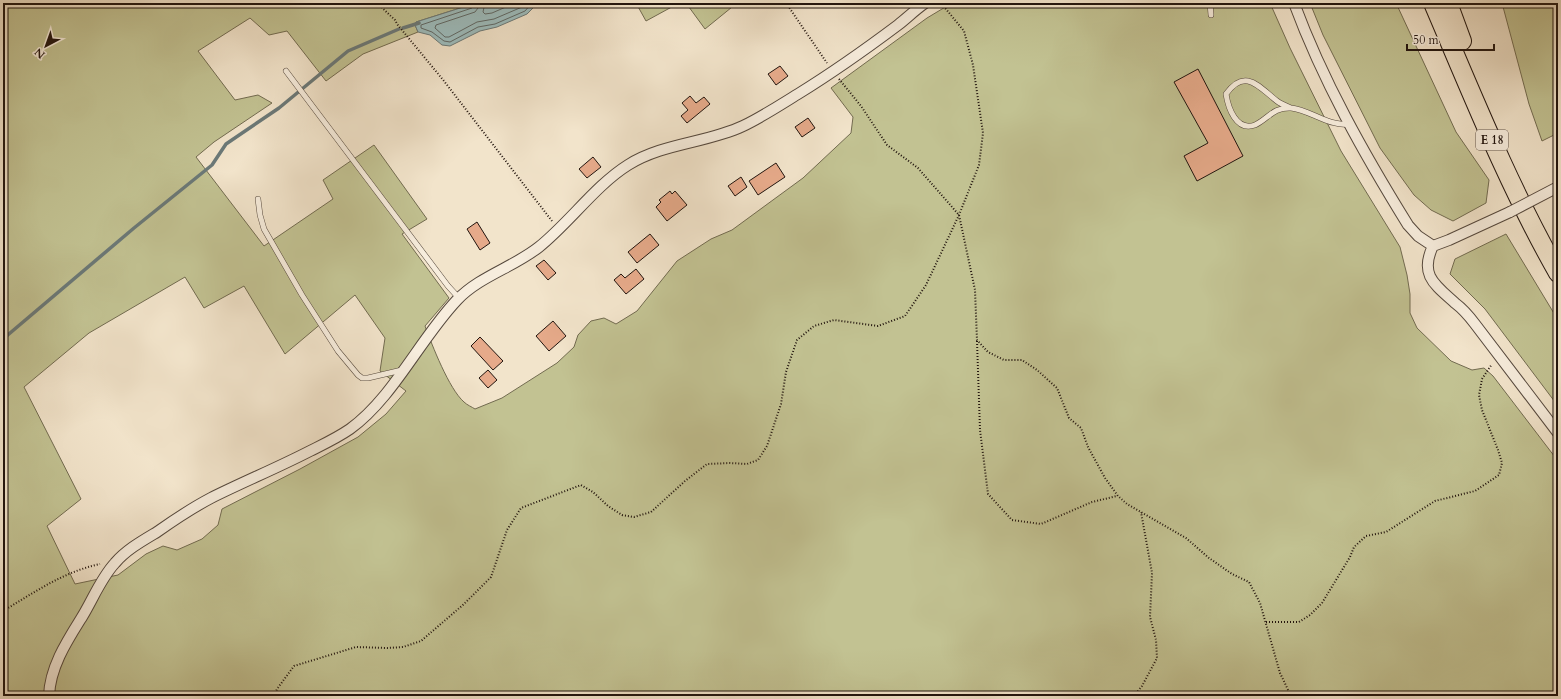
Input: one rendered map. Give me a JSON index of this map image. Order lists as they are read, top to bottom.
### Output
{
  "streets": {
    "highway": ["E 18"]
  },
  "scale_bar": "50 m",
  "north": "bottom left"
}
